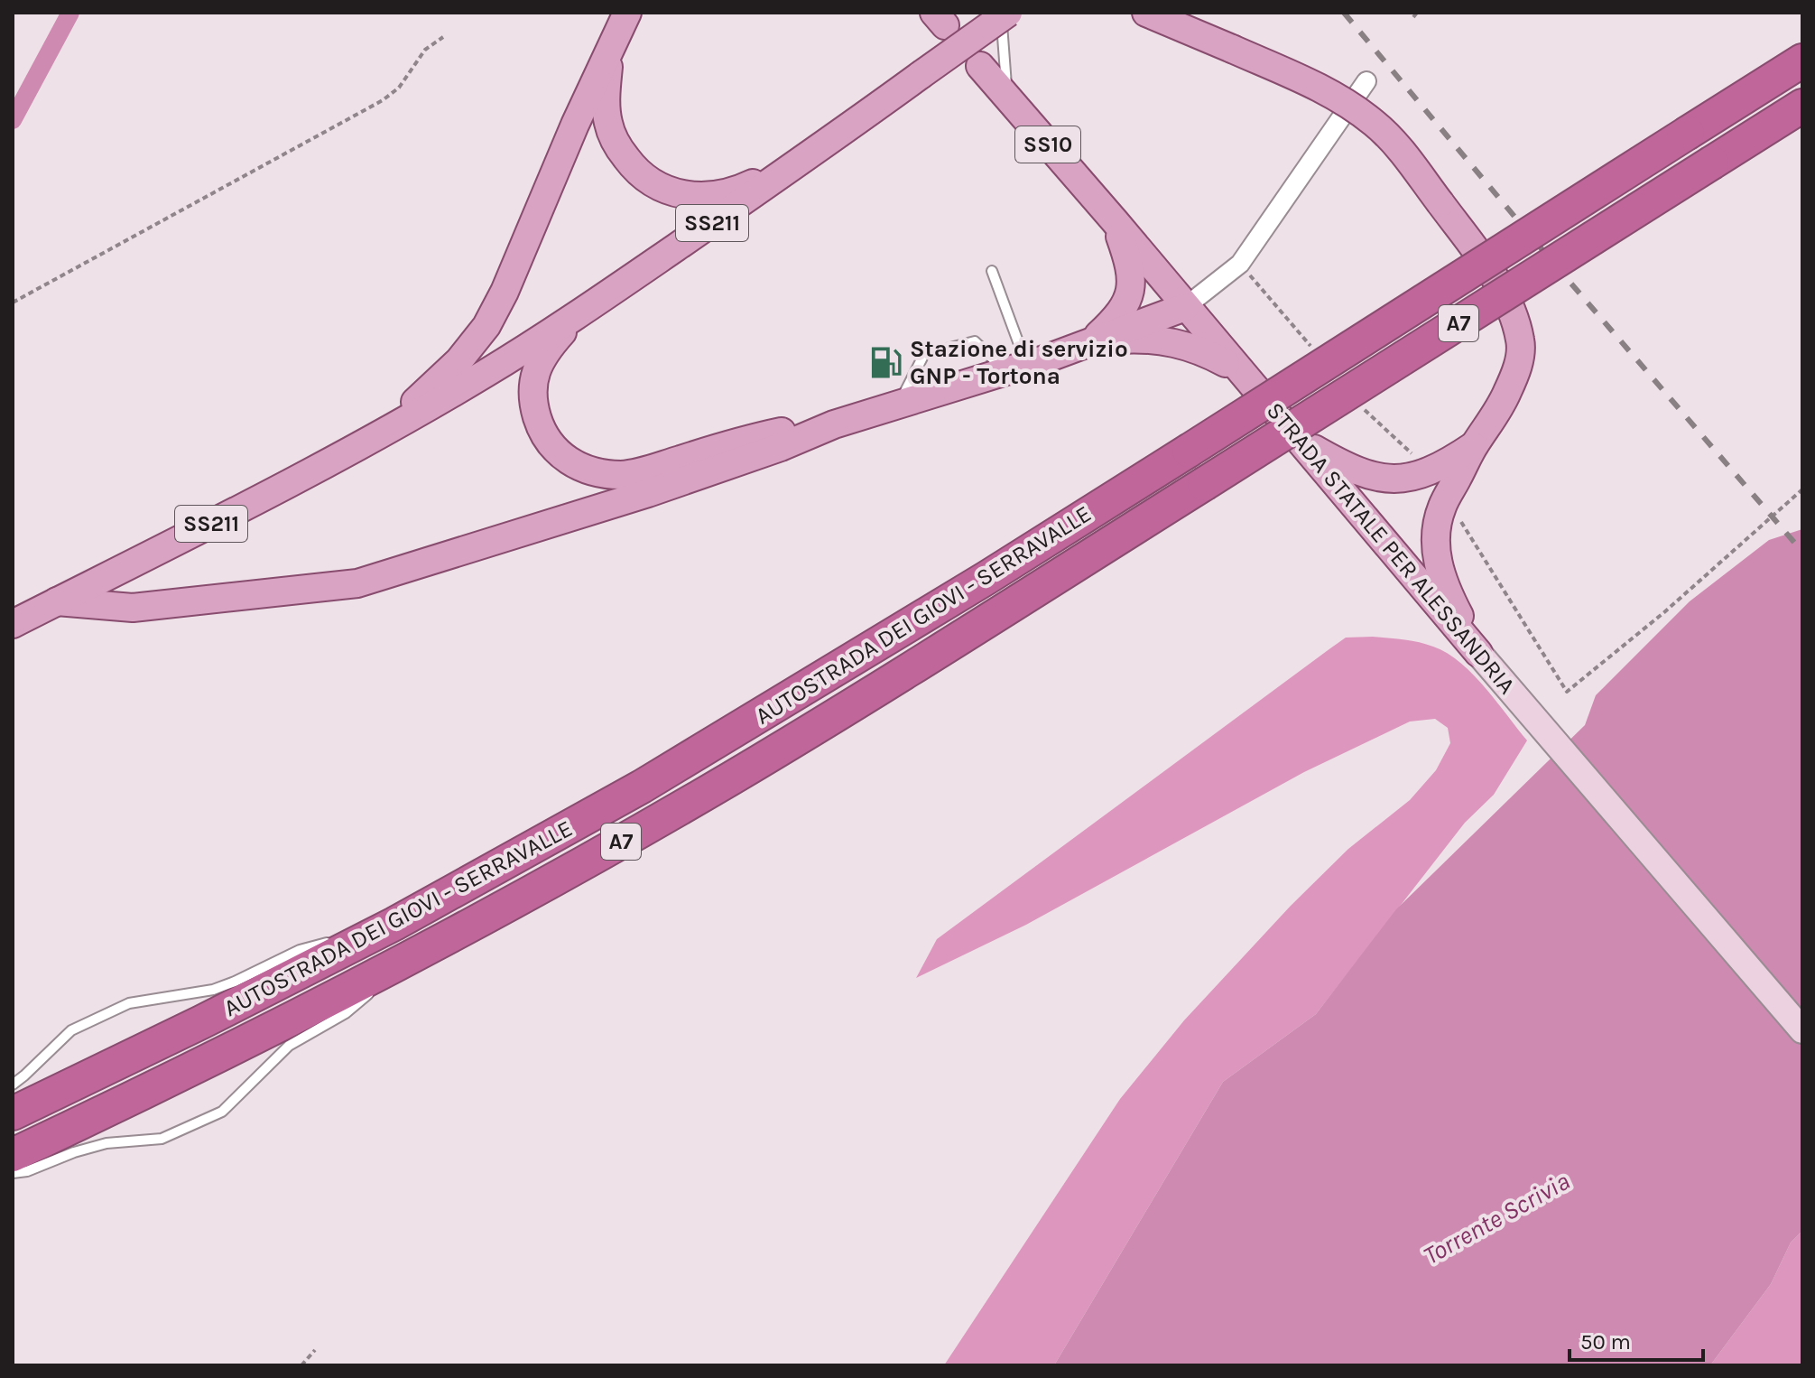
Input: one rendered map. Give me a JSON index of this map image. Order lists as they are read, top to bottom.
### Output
{
  "streets": {
    "highway": ["A7", "AUTOSTRADA DEI GIOVI - SERRAVALLE"],
    "main road": ["SS10", "SS211", "STRADA STATALE PER ALESSANDRIA"]
  },
  "water": ["Torrente Scrivia"],
  "places": {
    "fuel station": ["Stazione di servizio GNP - Tortona"]
  },
  "scale_bar": "50 m"
}
